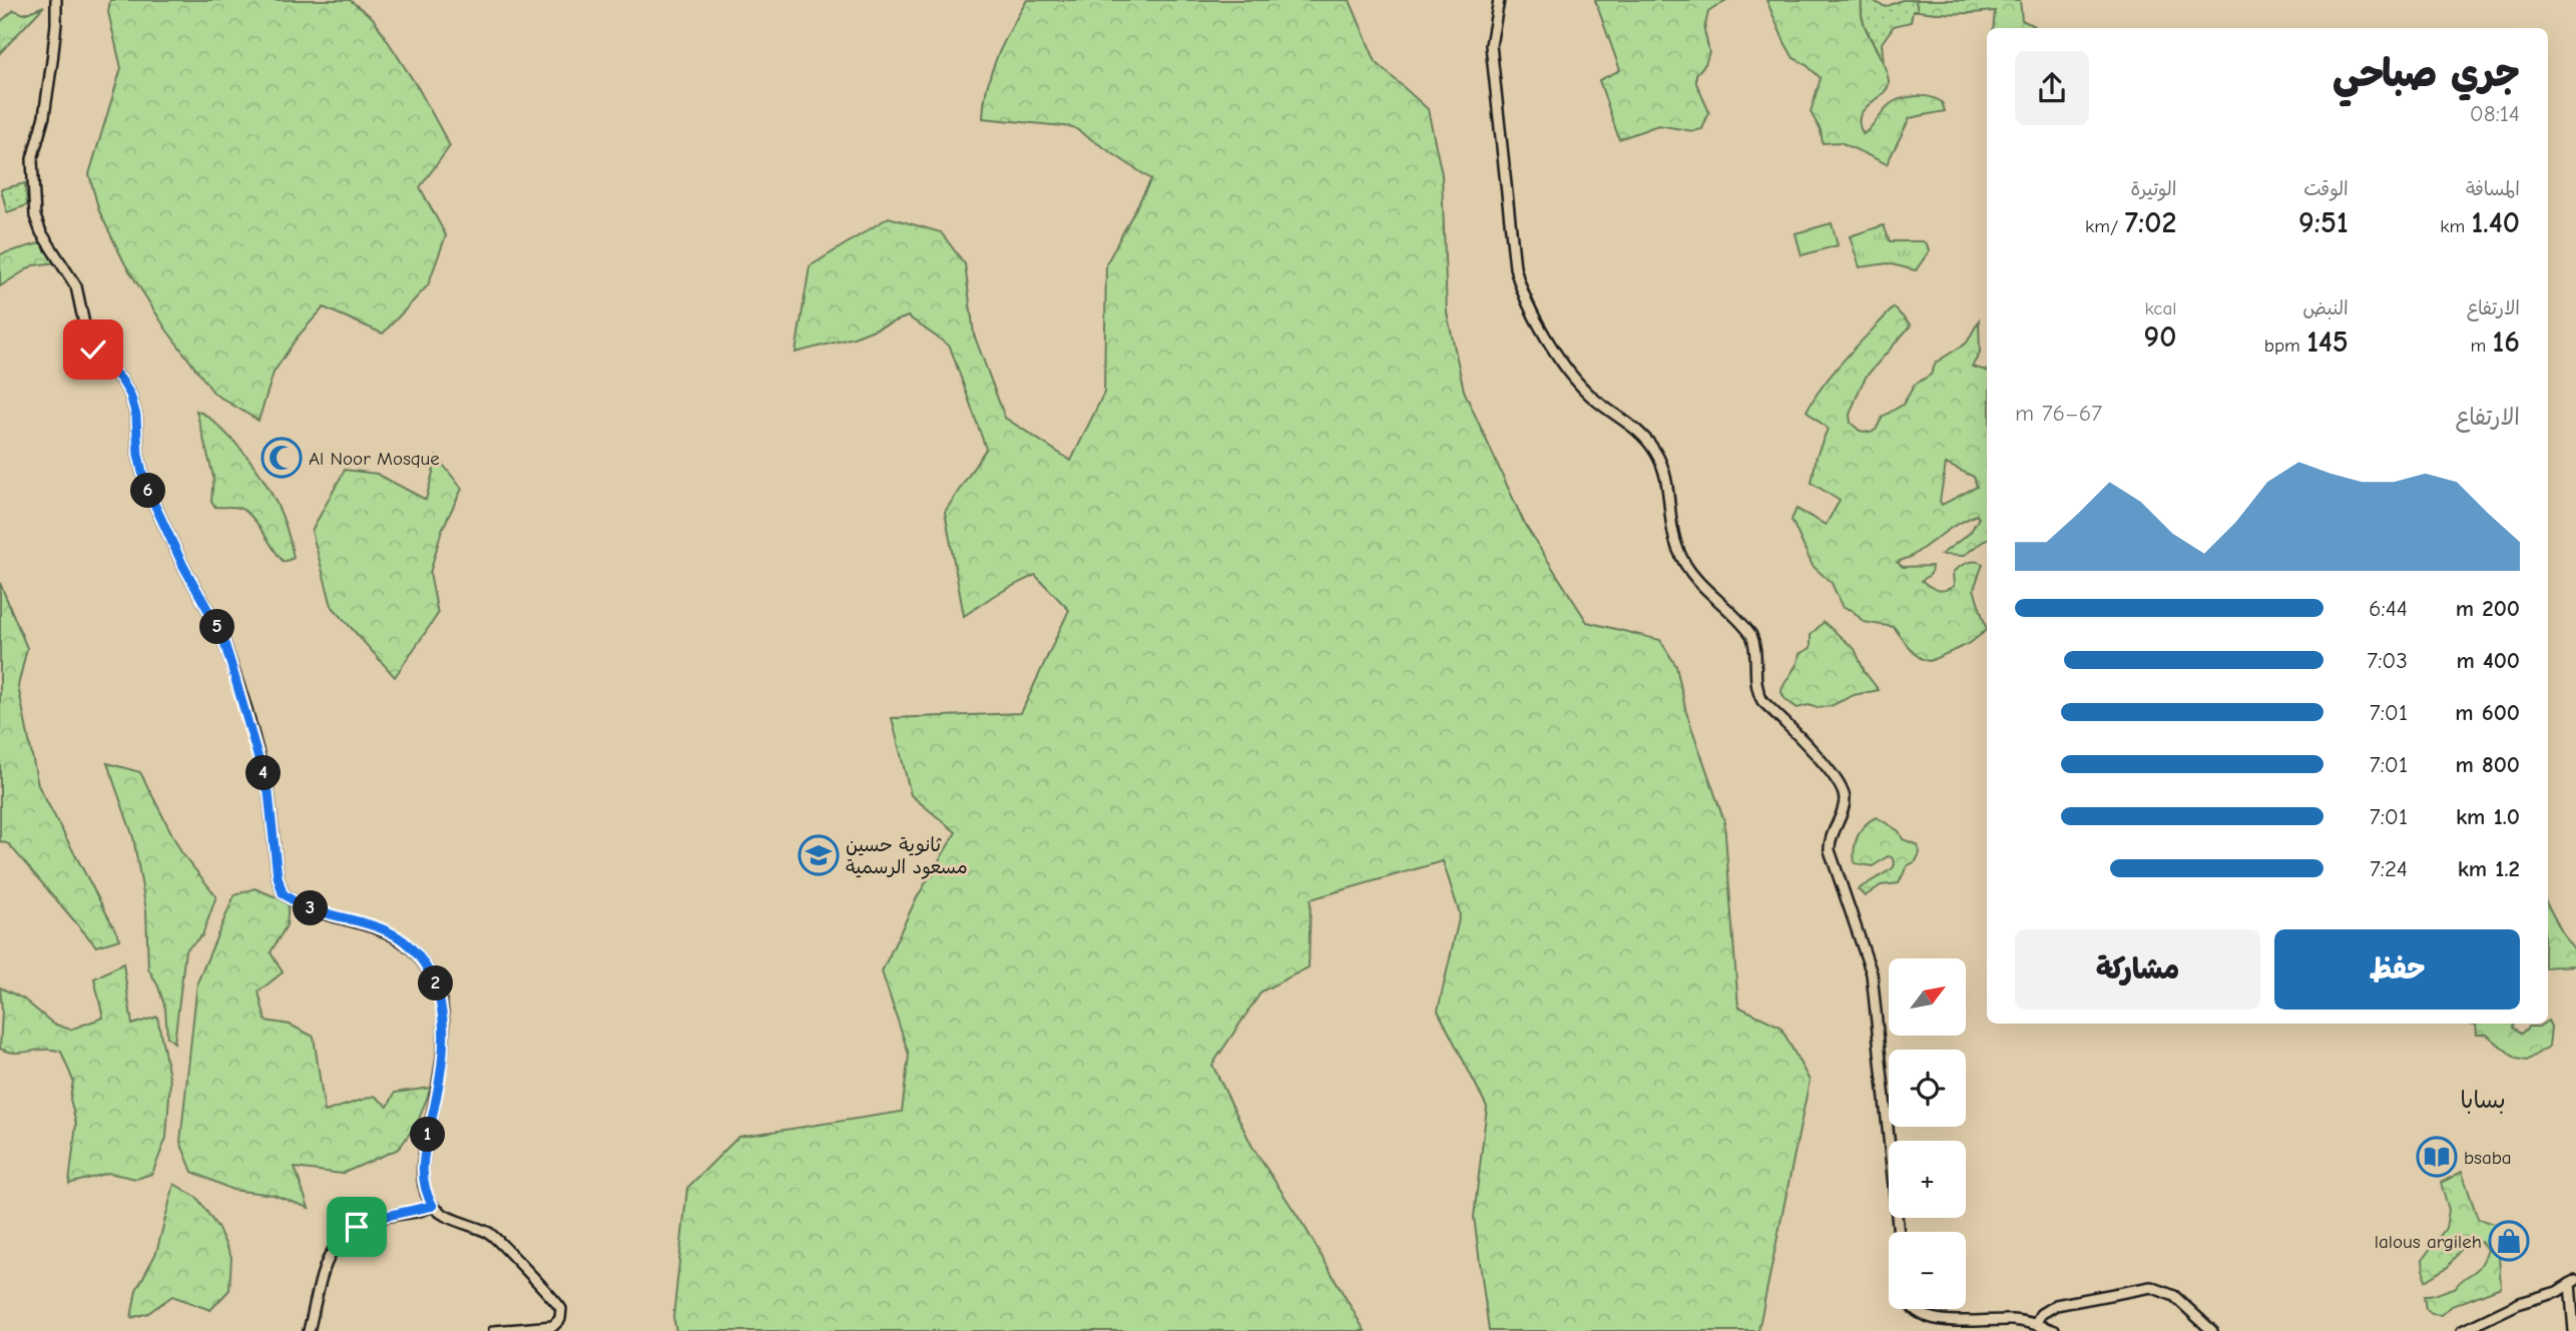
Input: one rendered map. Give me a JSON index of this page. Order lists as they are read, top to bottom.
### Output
{
  "districts": ["بسابا"],
  "places": {
    "mosque": ["Al Noor Mosque"],
    "school or university": ["ثانوية حسين مسعود الرسمية"],
    "library": ["bsaba"],
    "shop": ["lalous argileh"]
  },
  "north": "top right",
  "page": {
    "heading": ["جري صباحي", "08:14"],
    "stats": [
      ["المسافة", "1.40 km"],
      ["الوقت", "9:51"],
      ["الوتيرة", "7:02 /km"],
      ["الارتفاع", "16 m"],
      ["النبض", "145 bpm"],
      ["kcal", "90"]
    ],
    "chart": ["الارتفاع", "67–76 m"],
    "pins": [
      "6",
      "5",
      "4",
      "3",
      "2",
      "1"
    ],
    "list": [
      {
        "name": "200 m",
        "note": "6:44"
      },
      {
        "name": "400 m",
        "note": "7:03"
      },
      {
        "name": "600 m",
        "note": "7:01"
      },
      {
        "name": "800 m",
        "note": "7:01"
      },
      {
        "name": "1.0 km",
        "note": "7:01"
      },
      {
        "name": "1.2 km",
        "note": "7:24"
      }
    ],
    "buttons": ["حفظ", "مشاركة"],
    "map_buttons": ["+", "−"]
  }
}
